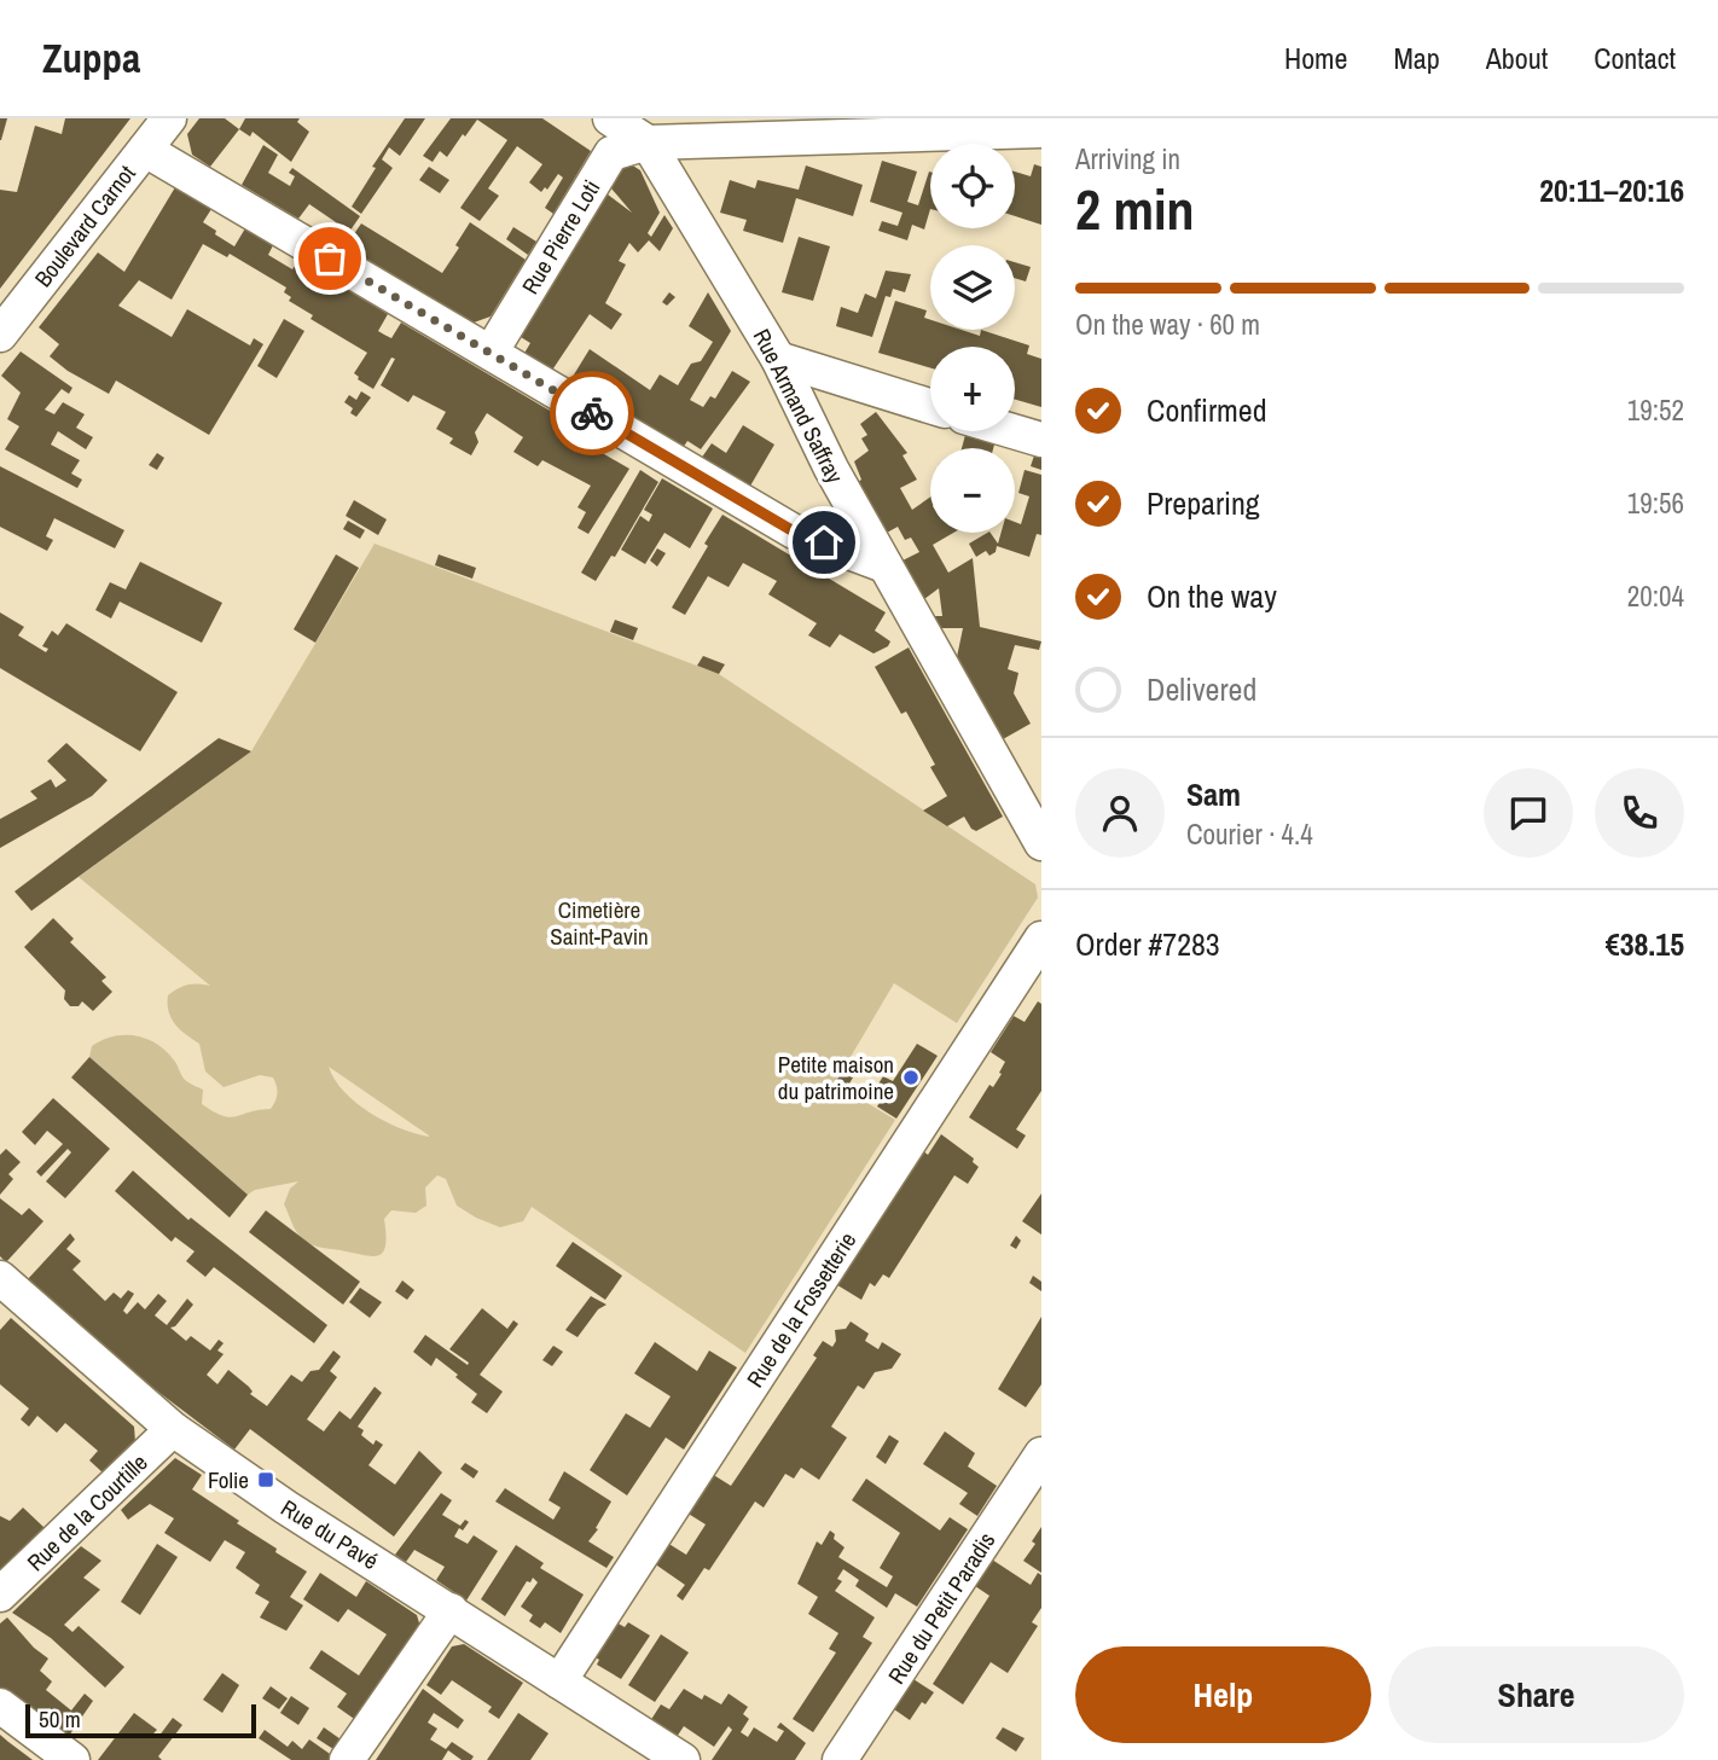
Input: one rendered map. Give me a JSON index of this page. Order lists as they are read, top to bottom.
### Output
{
  "streets": {
    "street": [
      "Boulevard Carnot",
      "Rue Pierre Loti",
      "Rue Armand Saffray",
      "Rue de la Fossetterie",
      "Rue de la Courtille",
      "Rue du Pavé",
      "Rue du Petit Paradis"
    ]
  },
  "crossings": [
    ["Rue Pierre Loti", "Rue Armand Saffray"],
    ["Rue de la Fossetterie", "Rue du Pavé"],
    ["Rue de la Courtille", "Rue du Pavé"]
  ],
  "parks": ["Cimetière Saint-Pavin"],
  "places": {
    "other": ["Petite maison du patrimoine"],
    "transit": ["Folie"]
  },
  "scale_bar": "50 m",
  "page": {
    "header": "Zuppa",
    "nav": [
      "Home",
      "Map",
      "About",
      "Contact"
    ],
    "heading": ["2 min", "Arriving in", "20:11–20:16"],
    "panel": [
      "Sam",
      "Courier · 4.4",
      "Order #7283",
      "€38.15"
    ],
    "map_buttons": ["+", "−"],
    "bar": "On the way · 60 m",
    "list": [
      ["Confirmed", "19:52"],
      ["Preparing", "19:56"],
      ["On the way", "20:04"],
      "Delivered"
    ],
    "buttons": ["Help", "Share"],
    "scale": "50 m"
  }
}
